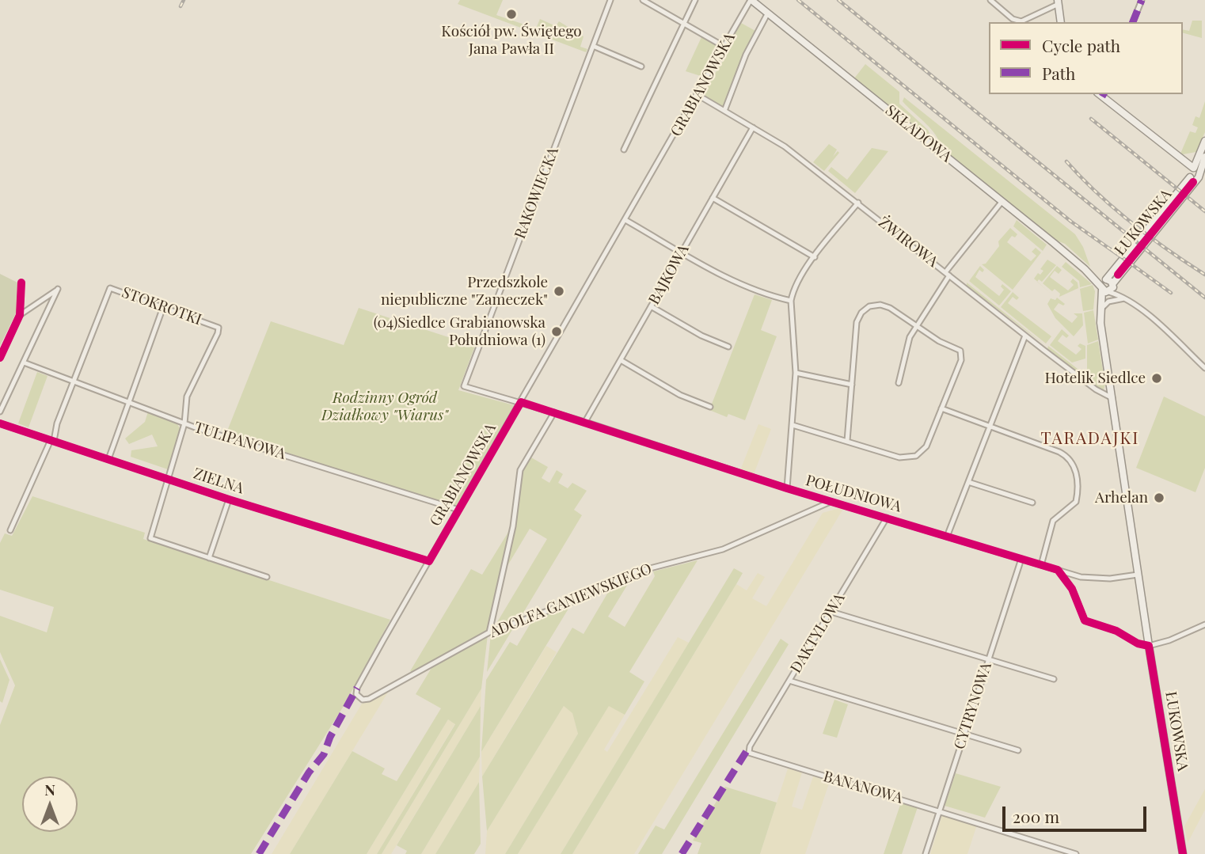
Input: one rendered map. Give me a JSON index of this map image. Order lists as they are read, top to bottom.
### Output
{
  "streets": {
    "main road": ["SKŁADOWA", "ŁUKOWSKA"],
    "street": [
      "GRABIANOWSKA",
      "RAKOWIECKA",
      "ŻWIROWA",
      "BAJKOWA",
      "STOKROTKI",
      "TULIPANOWA",
      "ZIELNA",
      "POŁUDNIOWA",
      "ADOLFA GANIEWSKIEGO",
      "DAKTYLOWA",
      "CYTRYNOWA",
      "BANANOWA"
    ]
  },
  "crossings": [
    ["GRABIANOWSKA", "SKŁADOWA"],
    ["GRABIANOWSKA", "ŻWIROWA"],
    ["GRABIANOWSKA", "TULIPANOWA"],
    ["GRABIANOWSKA", "ZIELNA"],
    ["GRABIANOWSKA", "POŁUDNIOWA"],
    ["GRABIANOWSKA", "ADOLFA GANIEWSKIEGO"],
    ["SKŁADOWA", "ŁUKOWSKA"],
    ["RAKOWIECKA", "POŁUDNIOWA"],
    ["ŁUKOWSKA", "ŻWIROWA"],
    ["ŁUKOWSKA", "POŁUDNIOWA"],
    ["ŻWIROWA", "BAJKOWA"],
    ["BAJKOWA", "POŁUDNIOWA"],
    ["STOKROTKI", "TULIPANOWA"],
    ["STOKROTKI", "ZIELNA"],
    ["POŁUDNIOWA", "ADOLFA GANIEWSKIEGO"],
    ["POŁUDNIOWA", "DAKTYLOWA"],
    ["POŁUDNIOWA", "CYTRYNOWA"],
    ["DAKTYLOWA", "BANANOWA"],
    ["CYTRYNOWA", "BANANOWA"]
  ],
  "districts": ["TARADAJKI"],
  "parks": ["Rodzinny Ogród Działkowy \"Wiarus\""],
  "places": [
    "Kościół pw. Świętego Jana Pawła II",
    "Przedszkole niepubliczne \"Zameczek\"",
    "(04)Siedlce Grabianowska Południowa (1)",
    "Hotelik Siedlce",
    "Arhelan"
  ],
  "legend": ["Cycle path", "Path"],
  "scale_bar": "200 m",
  "north": "top"
}
